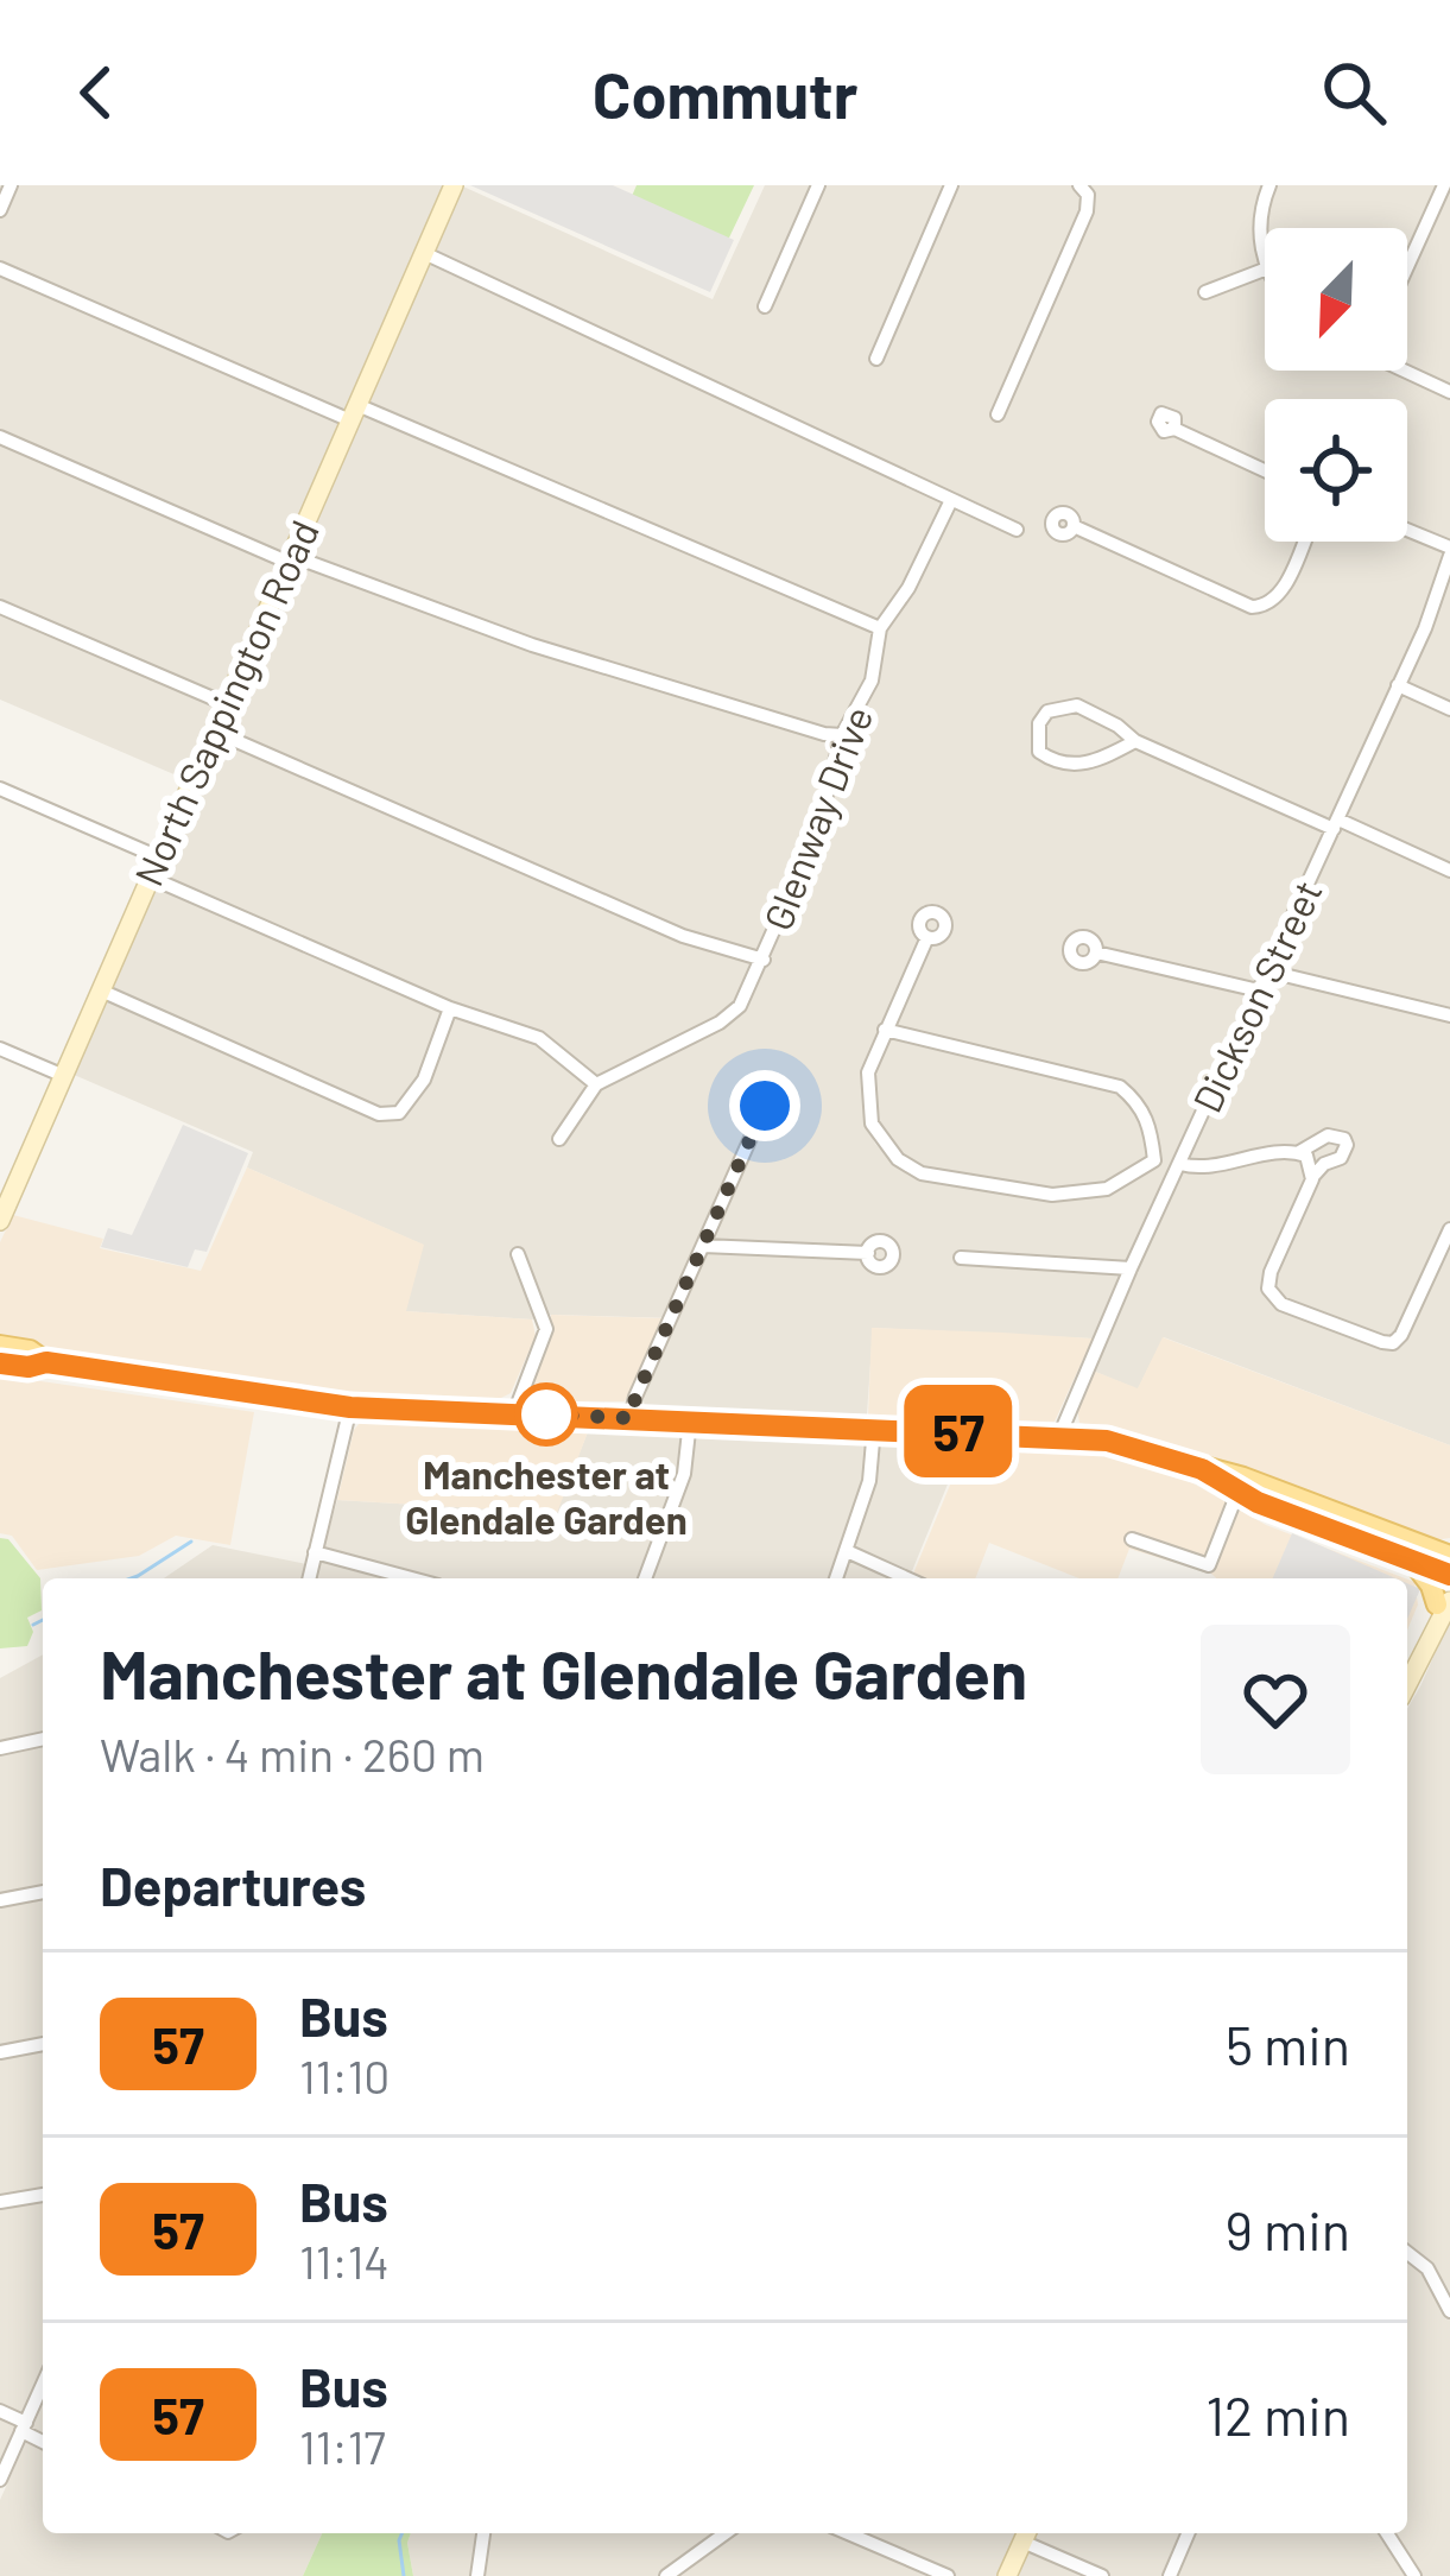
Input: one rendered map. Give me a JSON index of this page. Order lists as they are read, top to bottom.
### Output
{
  "streets": {
    "street": ["North Sappington Road", "Glenway Drive", "Dickson Street"]
  },
  "places": ["Manchester at Glendale Garden"],
  "lines": ["bus line 57"],
  "north": "bottom left",
  "page": {
    "header": "Commutr",
    "on_map": "57",
    "heading": [
      ["Manchester at Glendale Garden", "Walk · 4 min · 260 m"],
      "Departures"
    ],
    "list": [
      {
        "mark": "57",
        "name": "Bus",
        "note": "11:10",
        "value": "5 min"
      },
      {
        "mark": "57",
        "name": "Bus",
        "note": "11:14",
        "value": "9 min"
      },
      {
        "mark": "57",
        "name": "Bus",
        "note": "11:17",
        "value": "12 min"
      }
    ]
  }
}
